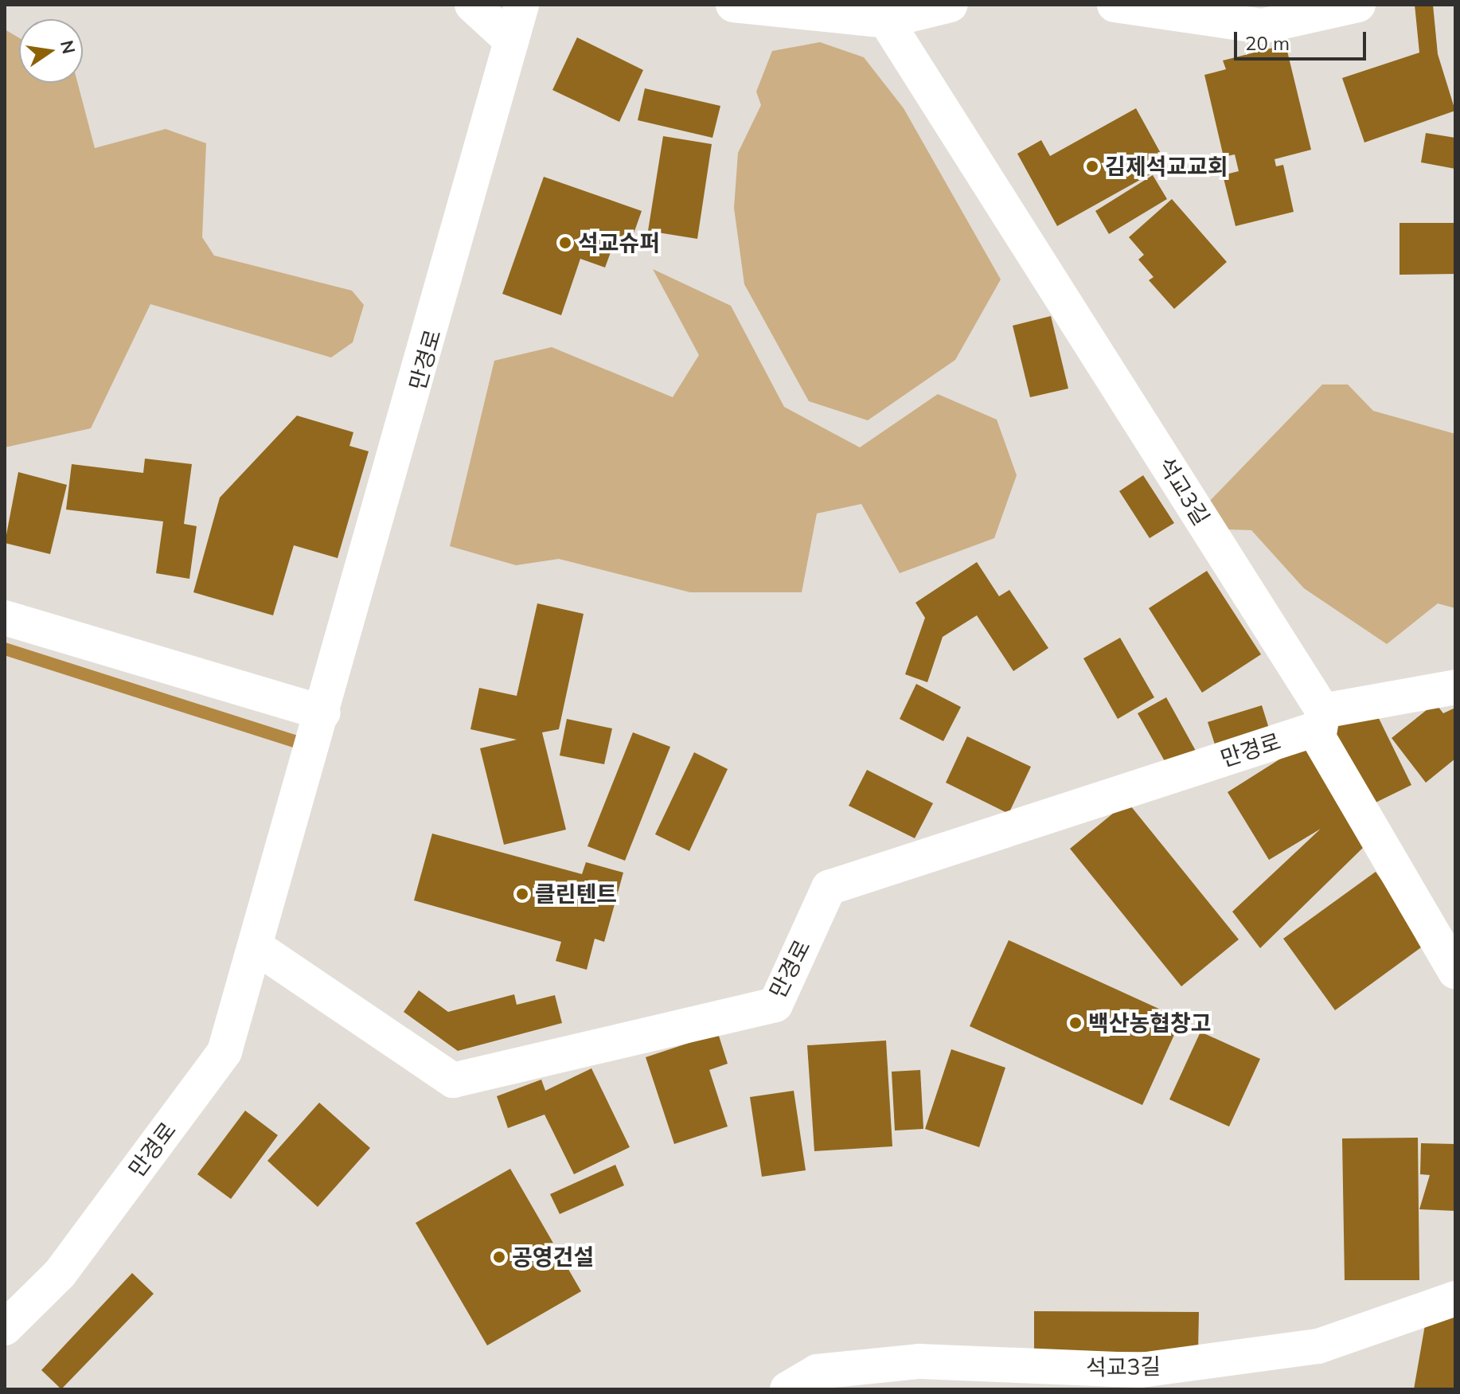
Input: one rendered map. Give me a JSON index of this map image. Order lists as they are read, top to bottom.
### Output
{
  "streets": {
    "street": ["만경로", "석교3길"]
  },
  "crossings": [
    ["만경로", "석교3길"]
  ],
  "places": [
    "김제석교교회",
    "석교슈퍼",
    "클린텐트",
    "백산농협창고",
    "공영건설"
  ],
  "scale_bar": "20 m",
  "north": "right"
}
